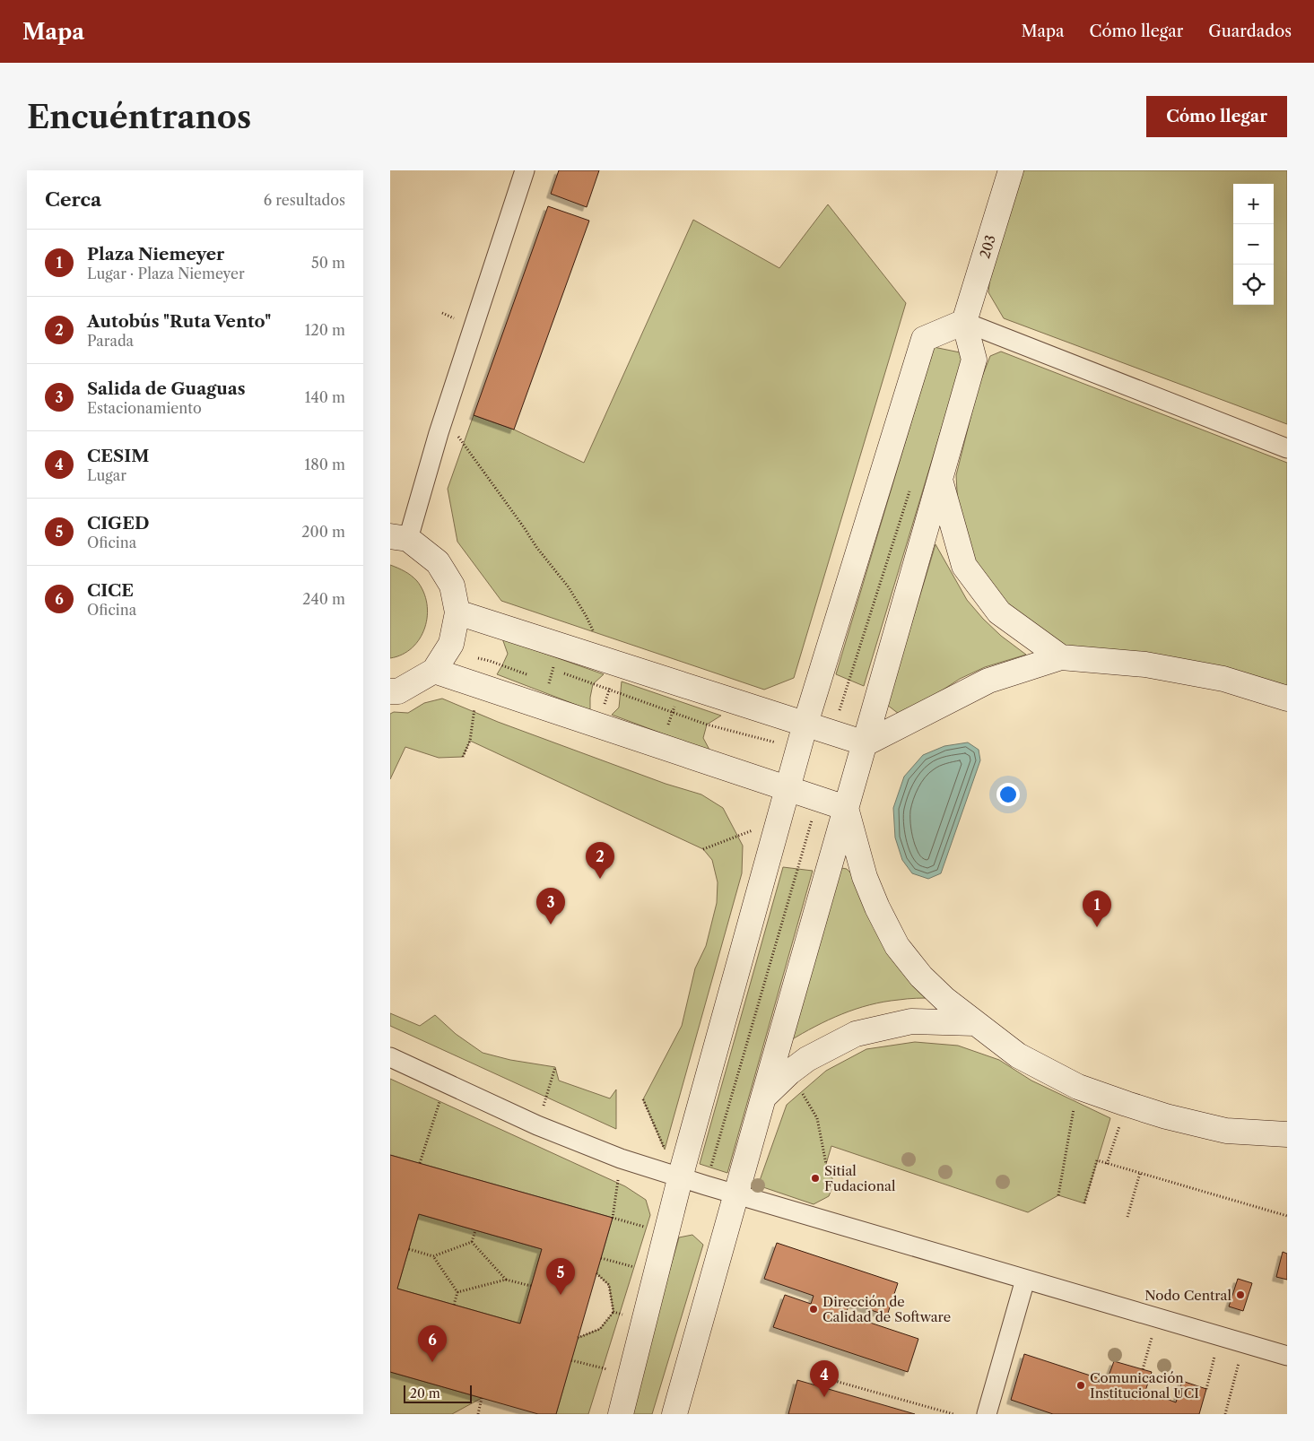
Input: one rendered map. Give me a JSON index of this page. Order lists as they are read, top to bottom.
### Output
{
  "streets": {
    "street": ["203"]
  },
  "places": [
    "Sitial Fudacional",
    "Nodo Central",
    "Dirección de Calidad de Software",
    "Comunicación Institucional UCI"
  ],
  "scale_bar": "20 m",
  "page": {
    "header": "Mapa",
    "nav": ["Mapa", "Cómo llegar", "Guardados"],
    "buttons": "Cómo llegar",
    "title": "Encuéntranos",
    "heading": ["Cerca", "6 resultados"],
    "map_buttons": ["+", "−"],
    "list": [
      {
        "mark": "1",
        "name": "Plaza Niemeyer",
        "note": "Lugar · Plaza Niemeyer",
        "value": "50 m"
      },
      {
        "mark": "2",
        "name": "Autobús \"Ruta Vento\"",
        "note": "Parada",
        "value": "120 m"
      },
      {
        "mark": "3",
        "name": "Salida de Guaguas",
        "note": "Estacionamiento",
        "value": "140 m"
      },
      {
        "mark": "4",
        "name": "CESIM",
        "note": "Lugar",
        "value": "180 m"
      },
      {
        "mark": "5",
        "name": "CIGED",
        "note": "Oficina",
        "value": "200 m"
      },
      {
        "mark": "6",
        "name": "CICE",
        "note": "Oficina",
        "value": "240 m"
      }
    ],
    "pins": [
      "2",
      "3",
      "1",
      "5",
      "6",
      "4"
    ],
    "scale": "20 m"
  }
}
